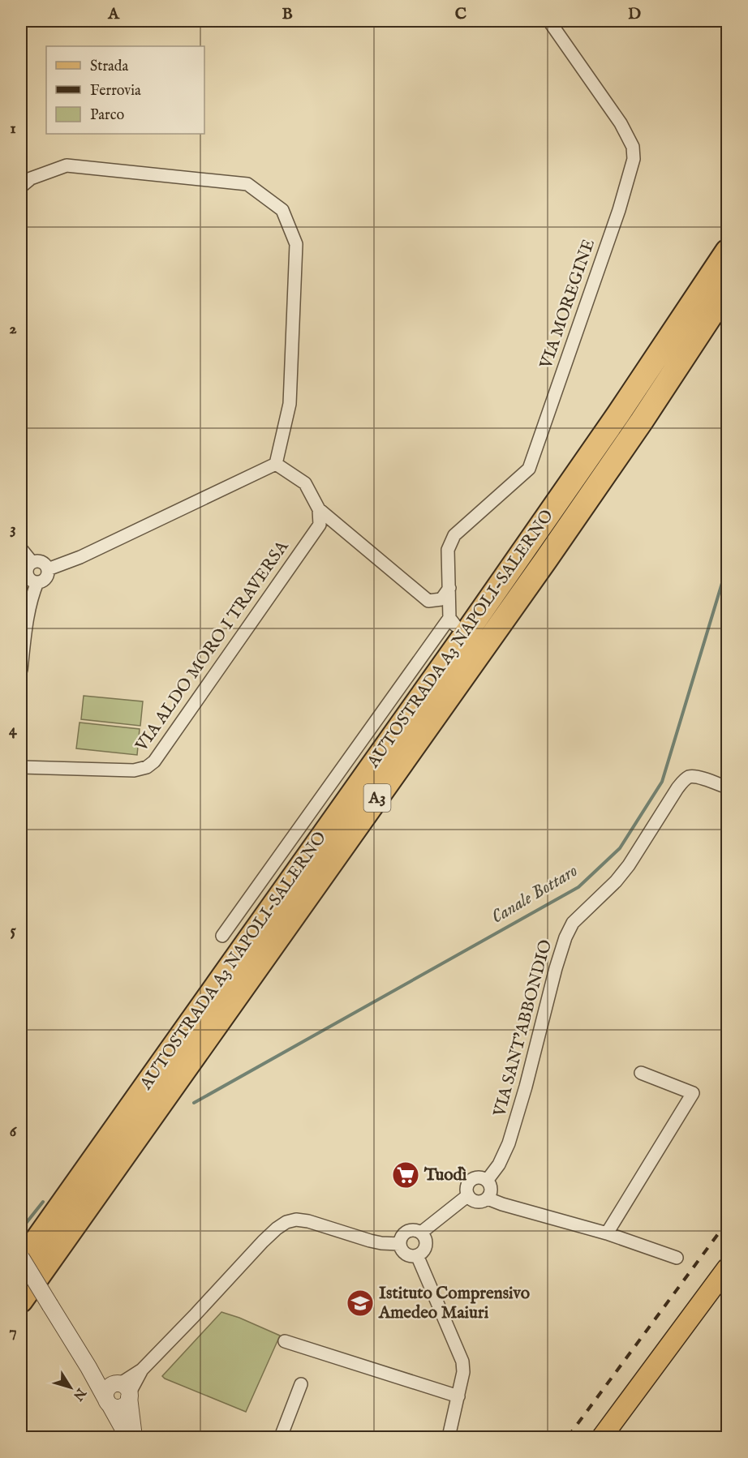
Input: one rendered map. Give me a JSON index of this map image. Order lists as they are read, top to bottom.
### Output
{
  "streets": {
    "highway": ["AUTOSTRADA A3 NAPOLI-SALERNO", "A3"],
    "street": ["VIA MOREGINE", "VIA ALDO MORO I TRAVERSA", "VIA SANT'ABBONDIO"]
  },
  "water": ["Canale Bottaro"],
  "places": {
    "supermarket": ["Tuodì"],
    "school or university": ["Istituto Comprensivo Amedeo Maiuri"]
  },
  "legend": ["Strada", "Ferrovia", "Parco"],
  "north": "bottom right",
  "grid": {
    "columns": [
      "A",
      "B",
      "C",
      "D"
    ],
    "rows": [
      "1",
      "2",
      "3",
      "4",
      "5",
      "6",
      "7"
    ]
  }
}
